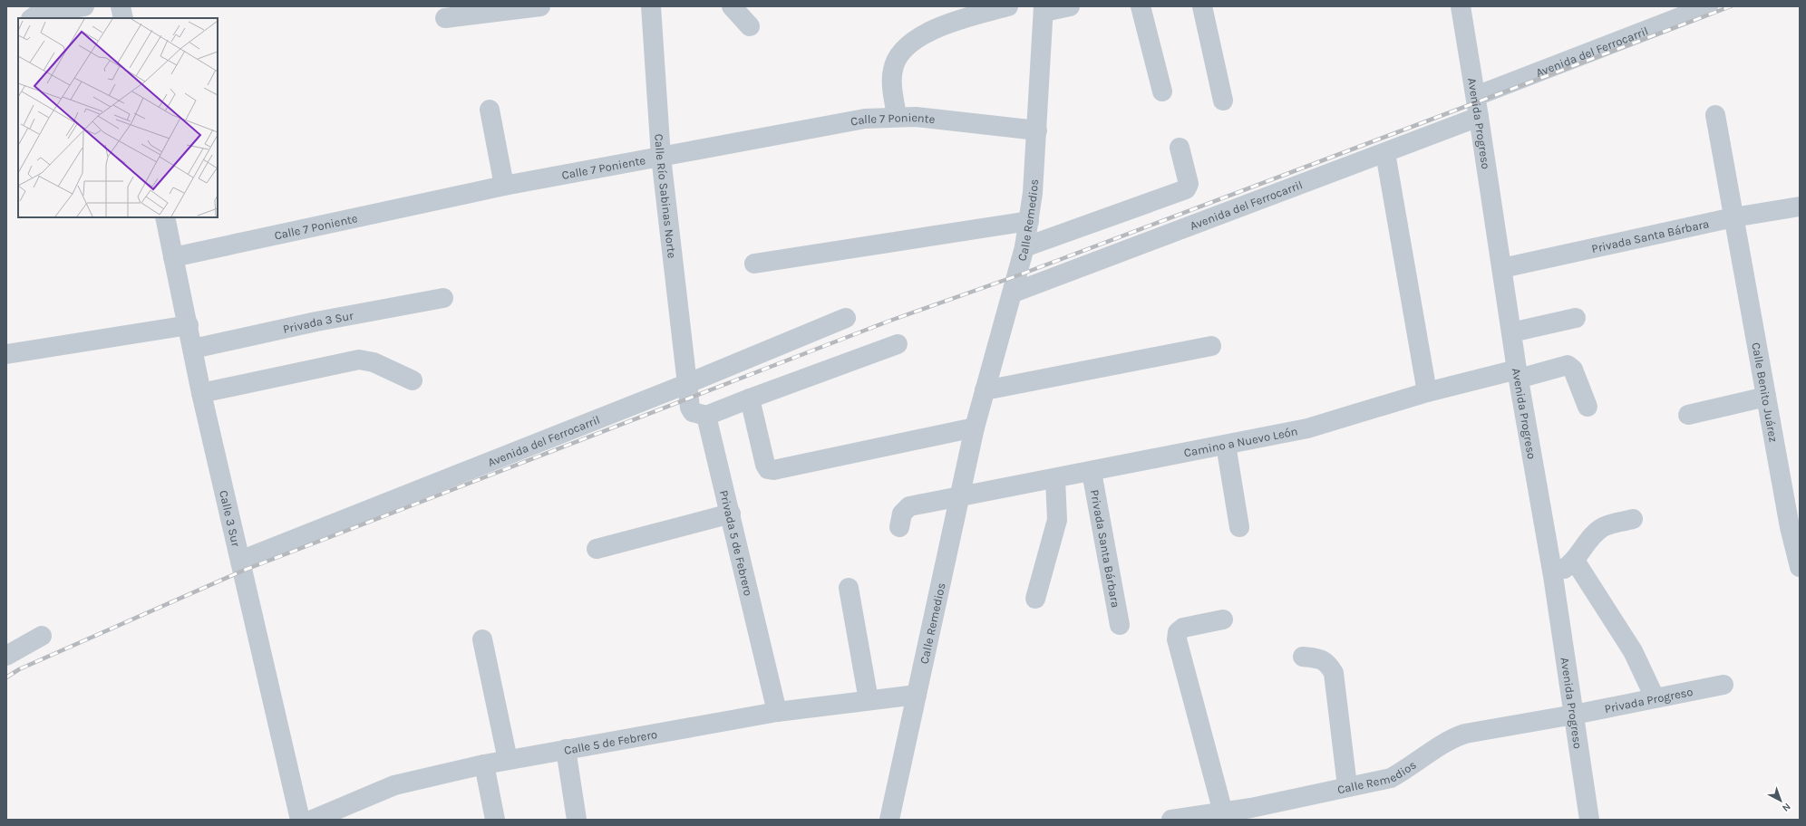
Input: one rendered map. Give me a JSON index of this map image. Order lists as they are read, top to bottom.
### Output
{
  "streets": {
    "street": [
      "Avenida del Ferrocarril",
      "Calle 7 Poniente",
      "Avenida Progreso",
      "Calle Río Sabinas Norte",
      "Calle Remedios",
      "Privada Santa Bárbara",
      "Privada 3 Sur",
      "Calle Benito Juárez",
      "Camino a Nuevo León",
      "Calle 3 Sur",
      "Privada 5 de Febrero",
      "Privada Progreso",
      "Calle 5 de Febrero"
    ]
  },
  "crossings": [
    ["Avenida del Ferrocarril", "Avenida Progreso"],
    ["Avenida del Ferrocarril", "Calle Río Sabinas Norte"],
    ["Avenida del Ferrocarril", "Calle Remedios"],
    ["Avenida del Ferrocarril", "Calle 3 Sur"],
    ["Calle 7 Poniente", "Calle Río Sabinas Norte"],
    ["Calle 7 Poniente", "Calle Remedios"],
    ["Calle 7 Poniente", "Calle 3 Sur"],
    ["Avenida Progreso", "Calle Remedios"],
    ["Avenida Progreso", "Privada Santa Bárbara"],
    ["Avenida Progreso", "Camino a Nuevo León"],
    ["Avenida Progreso", "Privada Progreso"],
    ["Calle Remedios", "Camino a Nuevo León"],
    ["Calle Remedios", "Privada Progreso"],
    ["Calle Remedios", "Calle 5 de Febrero"],
    ["Privada Santa Bárbara", "Calle Benito Juárez"],
    ["Privada Santa Bárbara", "Camino a Nuevo León"],
    ["Privada 3 Sur", "Calle 3 Sur"],
    ["Privada 5 de Febrero", "Calle 5 de Febrero"]
  ],
  "north": "bottom right"
}
